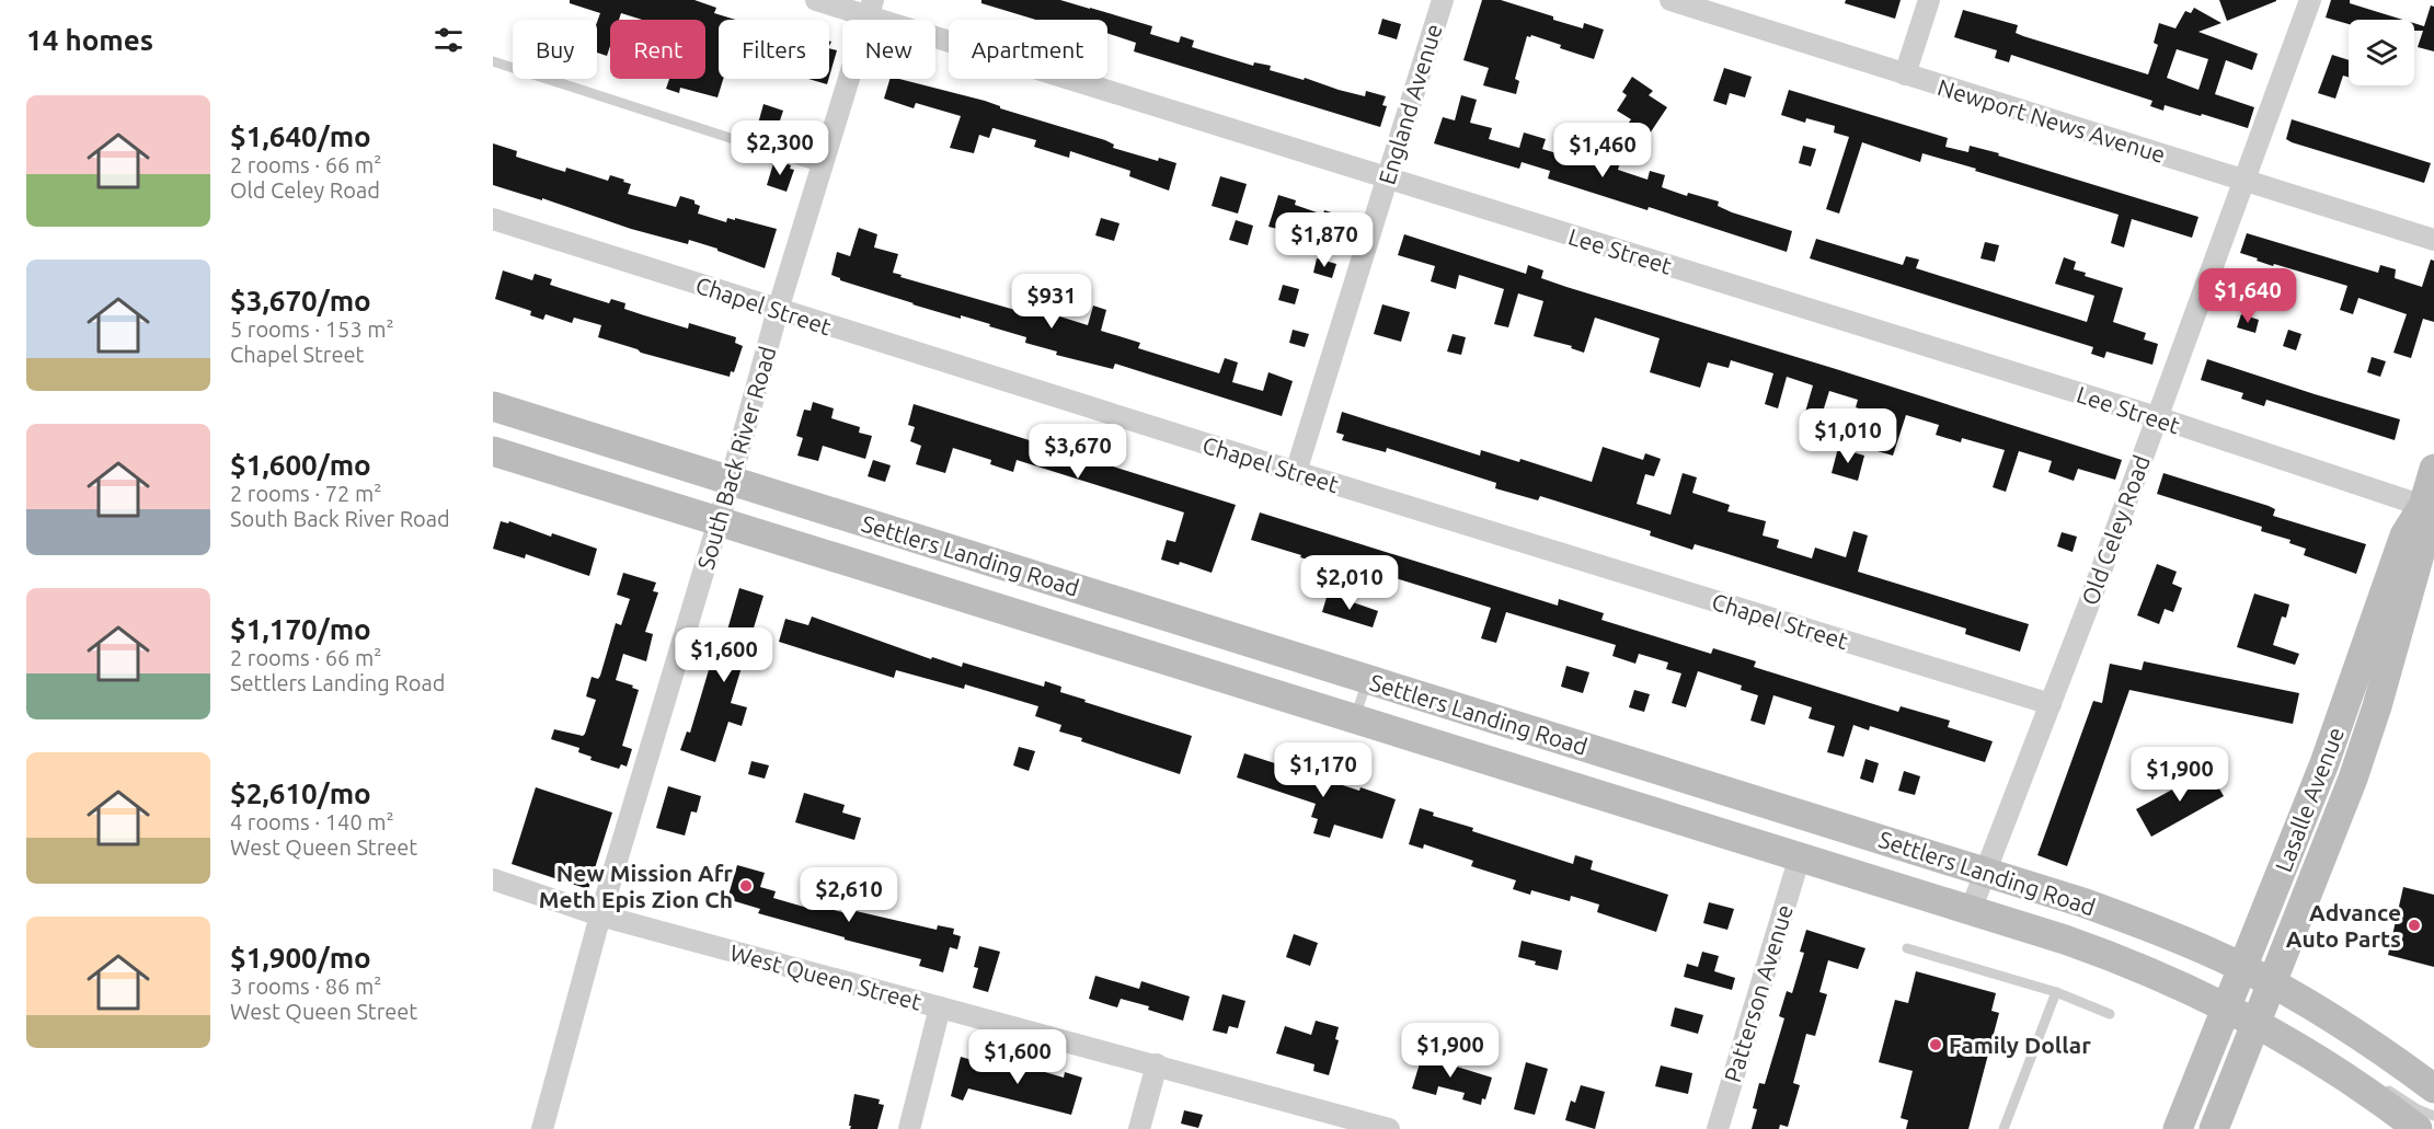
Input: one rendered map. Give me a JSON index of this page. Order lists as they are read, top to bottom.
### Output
{
  "streets": {
    "main road": ["Settlers Landing Road", "Lasalle Avenue"],
    "street": [
      "England Avenue",
      "Newport News Avenue",
      "Lee Street",
      "Chapel Street",
      "South Back River Road",
      "Old Celey Road",
      "West Queen Street",
      "Patterson Avenue"
    ]
  },
  "crossings": [
    ["England Avenue", "Lee Street"],
    ["England Avenue", "Chapel Street"],
    ["Newport News Avenue", "Old Celey Road"],
    ["Lee Street", "South Back River Road"],
    ["Lee Street", "Old Celey Road"],
    ["Lee Street", "Lasalle Avenue"],
    ["Chapel Street", "South Back River Road"],
    ["Chapel Street", "Old Celey Road"],
    ["South Back River Road", "Settlers Landing Road"],
    ["South Back River Road", "West Queen Street"],
    ["Old Celey Road", "Settlers Landing Road"],
    ["Settlers Landing Road", "Lasalle Avenue"],
    ["Settlers Landing Road", "Patterson Avenue"]
  ],
  "places": ["New Mission Afr Meth Epis Zion Ch", "Advance Auto Parts", "Family Dollar"],
  "page": {
    "heading": "14 homes",
    "chip": [
      "Buy",
      "Rent",
      "Filters",
      "New",
      "Apartment"
    ],
    "list": [
      {
        "name": "$1,640/mo",
        "note": "2 rooms · 66 m² · Old Celey Road"
      },
      {
        "name": "$3,670/mo",
        "note": "5 rooms · 153 m² · Chapel Street"
      },
      {
        "name": "$1,600/mo",
        "note": "2 rooms · 72 m² · South Back River Road"
      },
      {
        "name": "$1,170/mo",
        "note": "2 rooms · 66 m² · Settlers Landing Road"
      },
      {
        "name": "$2,610/mo",
        "note": "4 rooms · 140 m² · West Queen Street"
      },
      {
        "name": "$1,900/mo",
        "note": "3 rooms · 86 m² · West Queen Street"
      }
    ],
    "price": [
      "$2,300",
      "$1,460",
      "$1,870",
      "$1,640",
      "$931",
      "$1,010",
      "$3,670",
      "$2,010",
      "$1,600",
      "$1,170",
      "$1,900",
      "$2,610",
      "$1,900",
      "$1,600"
    ]
  }
}
